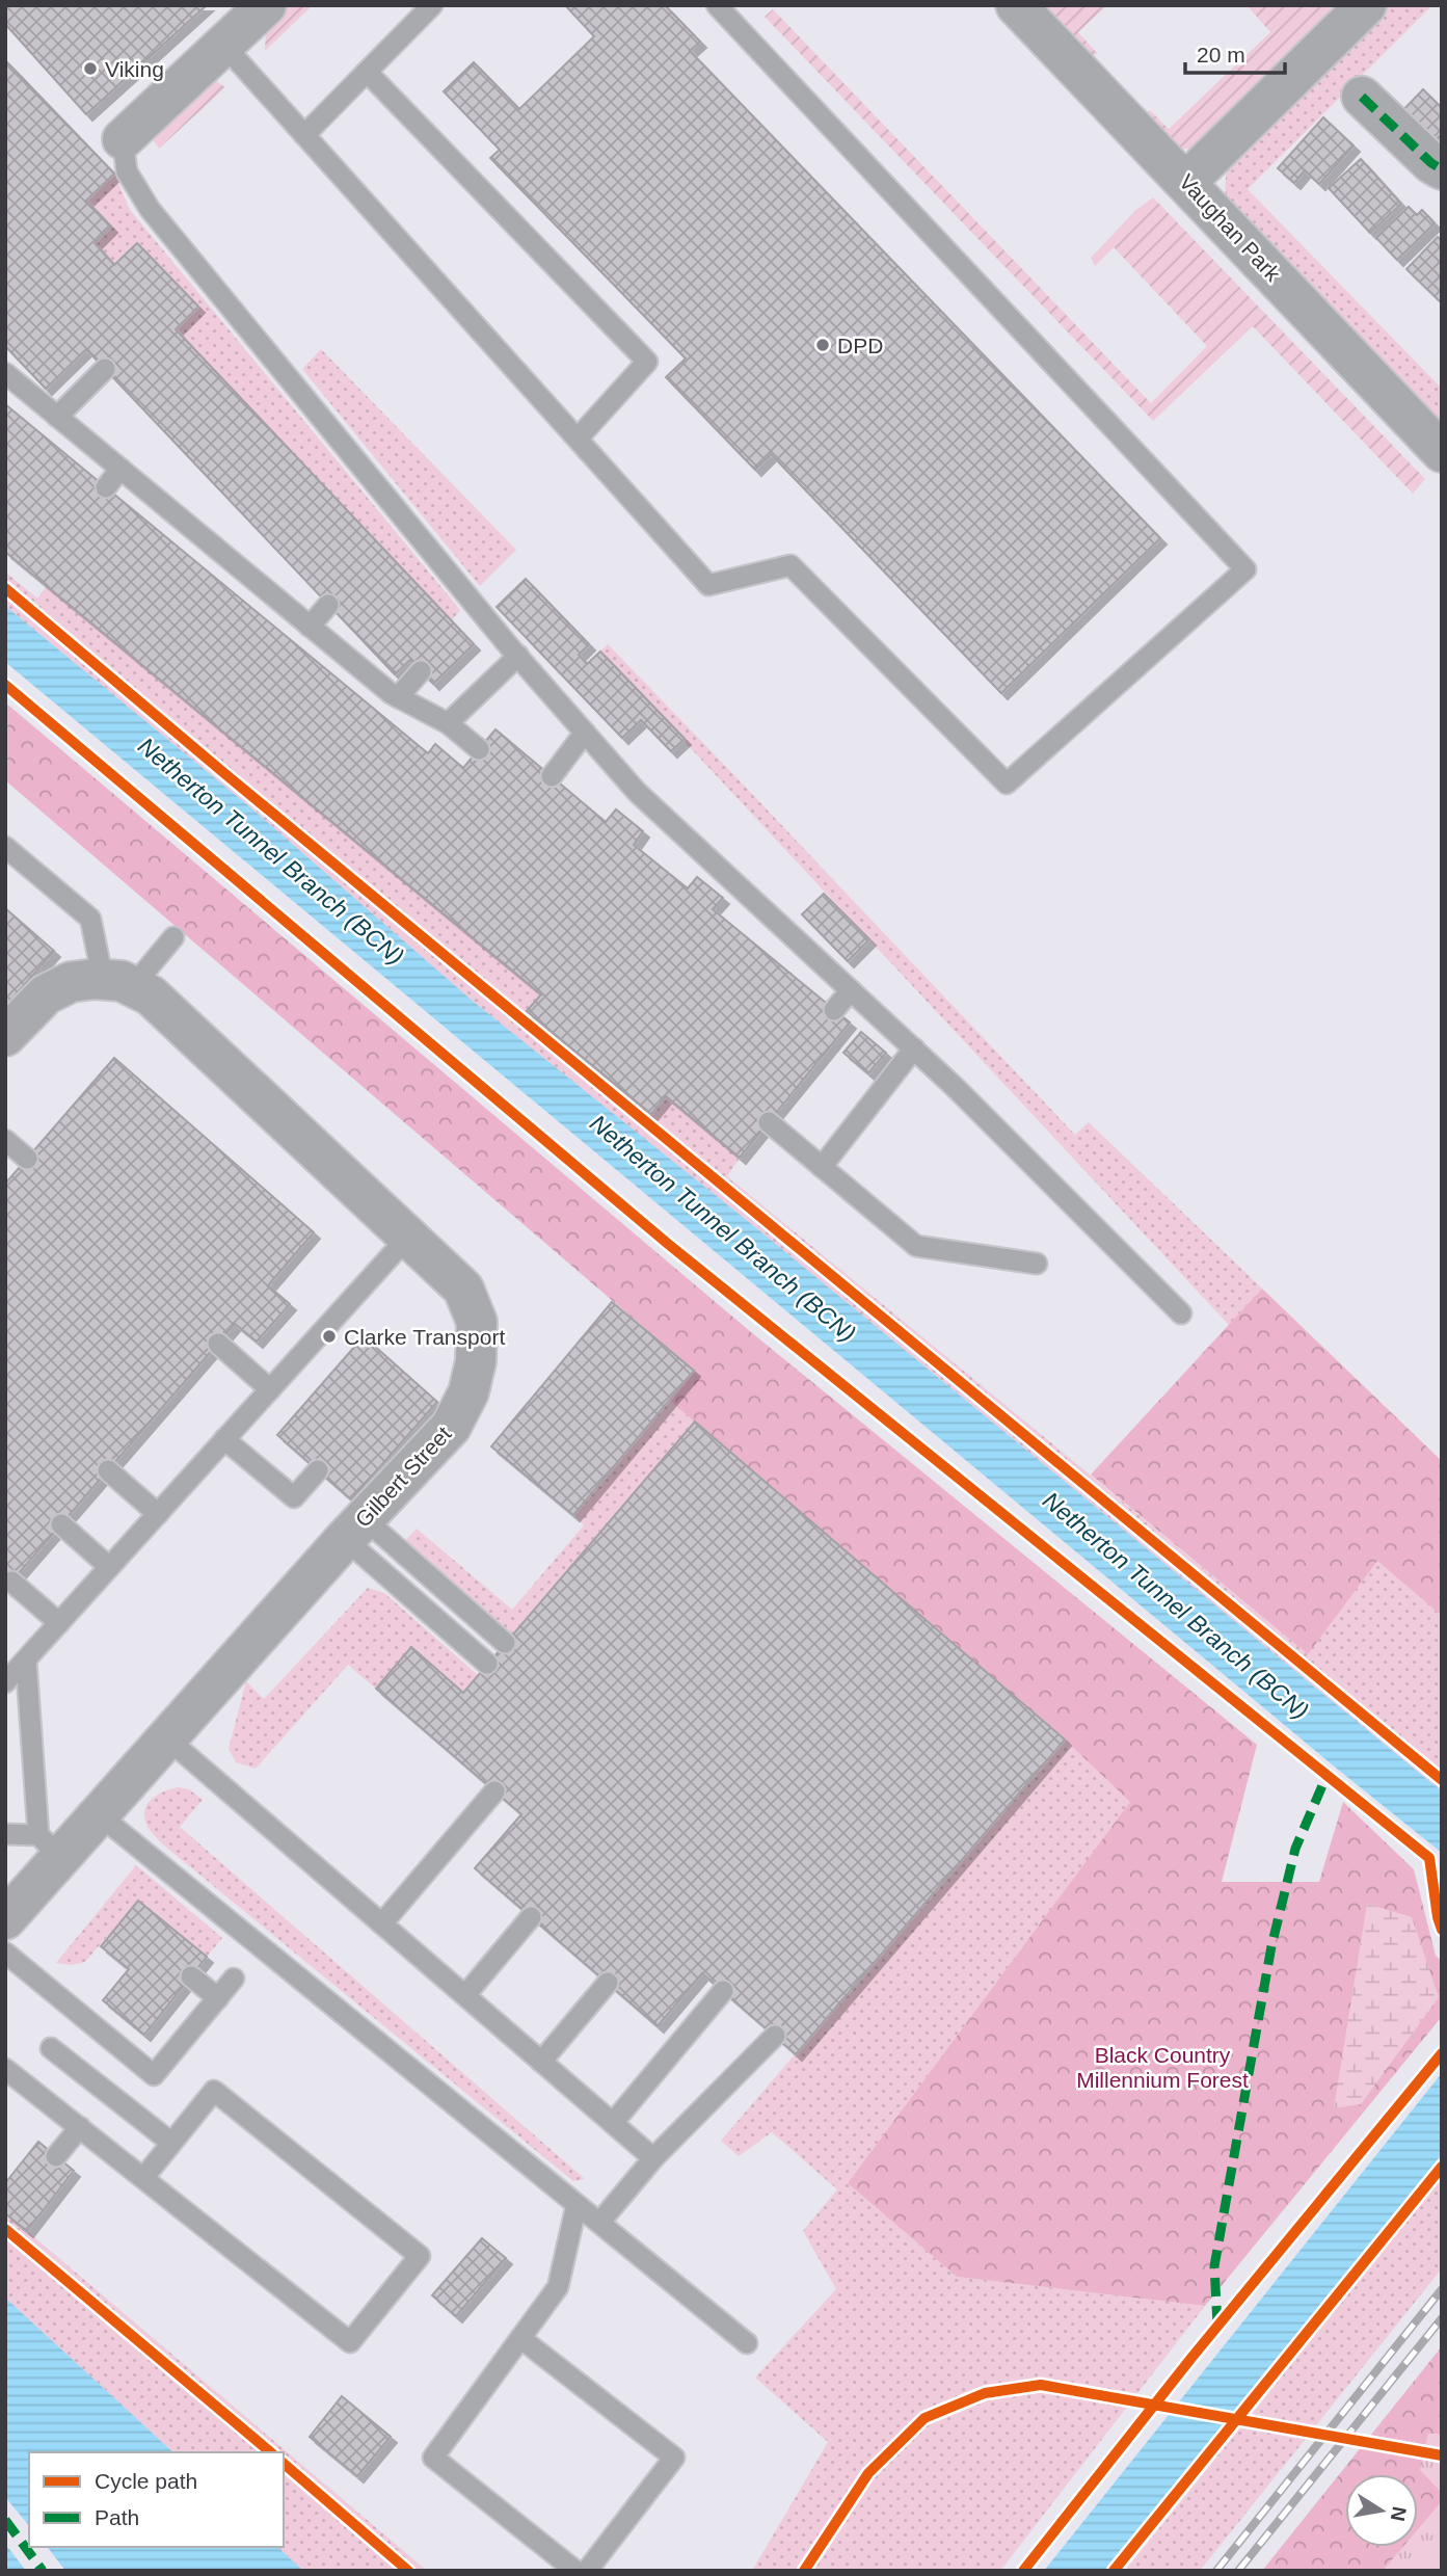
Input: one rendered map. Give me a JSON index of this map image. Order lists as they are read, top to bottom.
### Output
{
  "streets": {
    "street": ["Vaughan Park", "Gilbert Street"]
  },
  "water": ["Netherton Tunnel Branch (BCN)"],
  "parks": ["Black Country Millennium Forest"],
  "places": ["Viking", "DPD", "Clarke Transport"],
  "legend": ["Cycle path", "Path"],
  "scale_bar": "20 m",
  "north": "right"
}
